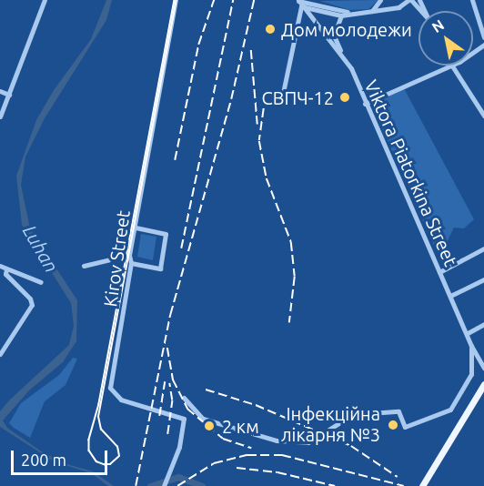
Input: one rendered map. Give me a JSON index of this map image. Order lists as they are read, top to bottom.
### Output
{
  "streets": {
    "street": ["Viktora Piatorkina Street", "Kirov Street"]
  },
  "water": ["Luhan"],
  "places": [
    "Дом молодежи",
    "СВПЧ-12",
    "Інфекційна лікарня №3",
    "2 км"
  ],
  "scale_bar": "200 m",
  "north": "top left"
}
